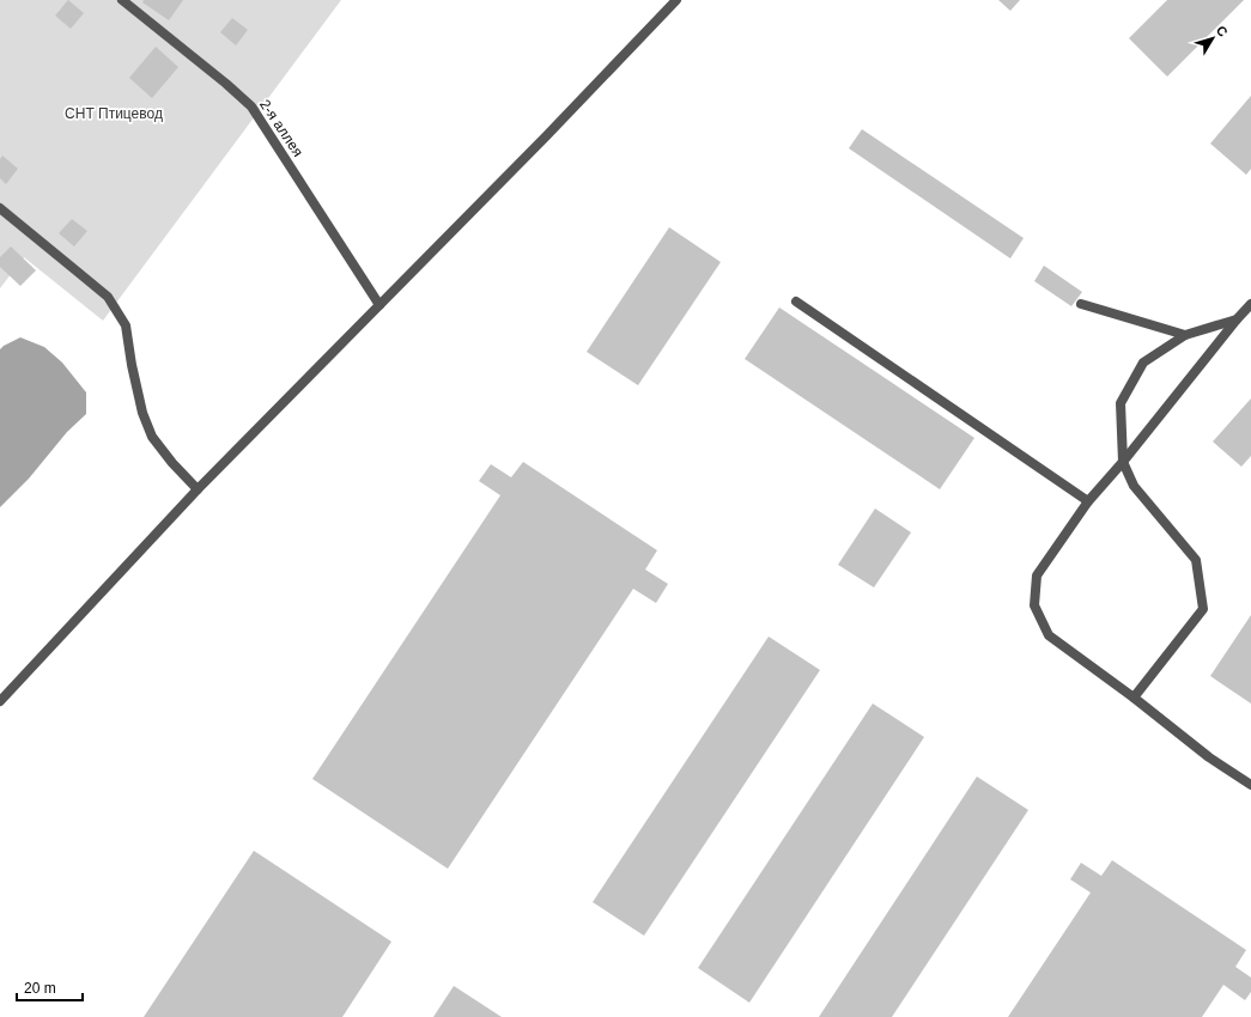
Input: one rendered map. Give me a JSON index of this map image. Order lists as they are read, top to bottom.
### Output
{
  "streets": {
    "street": ["2-я аллея"]
  },
  "parks": ["СНТ Птицевод"],
  "scale_bar": "20 m",
  "north": "top right"
}
